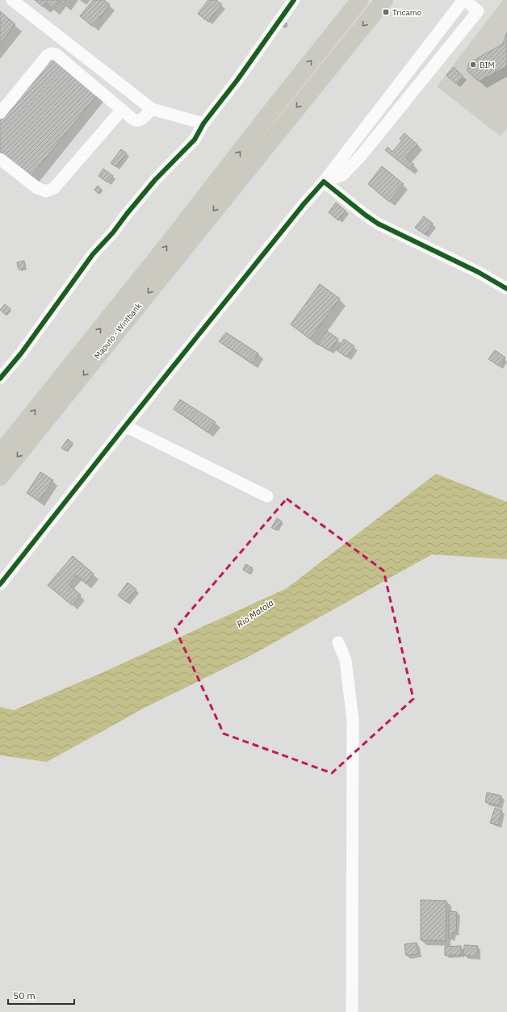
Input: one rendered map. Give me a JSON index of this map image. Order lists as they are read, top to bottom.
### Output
{
  "streets": {
    "highway": ["Maputo - Wintbank"]
  },
  "water": ["Rio Matola"],
  "places": {
    "transit": ["Tricamo"],
    "other": ["BIM"]
  },
  "scale_bar": "50 m"
}
